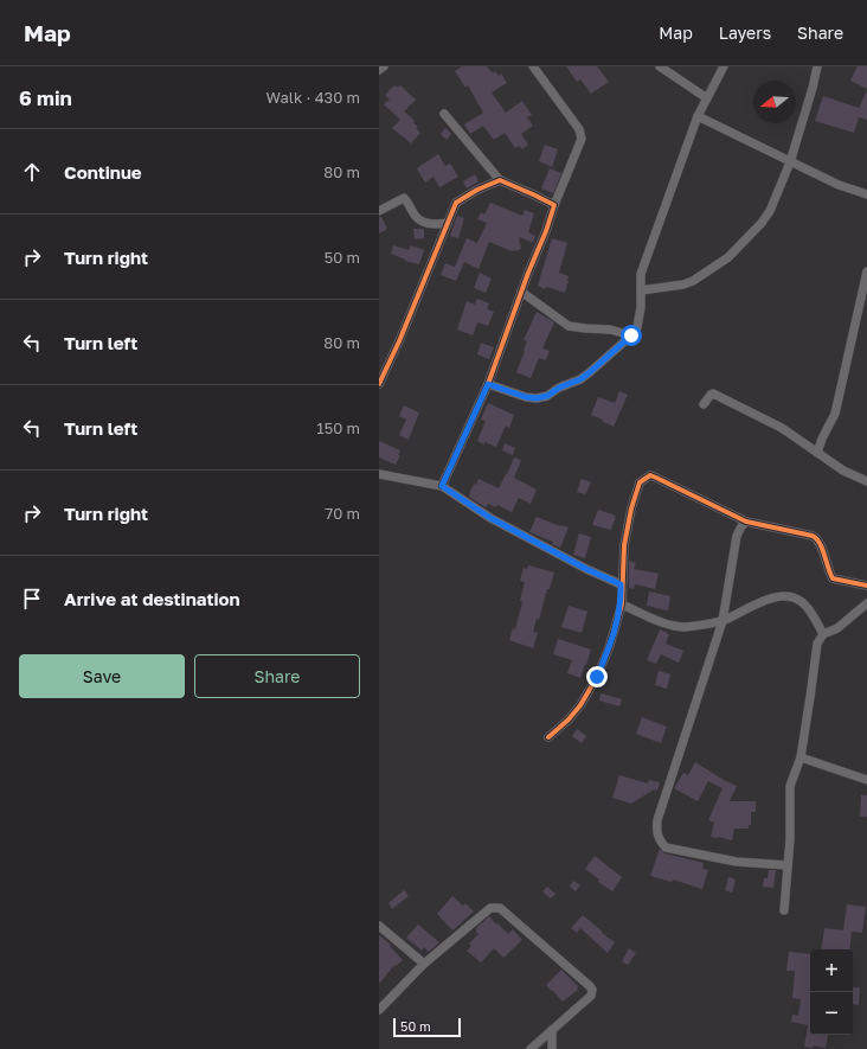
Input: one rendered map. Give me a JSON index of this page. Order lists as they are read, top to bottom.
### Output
{
  "scale_bar": "50 m",
  "north": "left",
  "page": {
    "header": "Map",
    "nav": ["Map", "Layers", "Share"],
    "heading": ["6 min", "Walk · 430 m"],
    "list": [
      ["Continue", "80 m"],
      ["Turn right", "50 m"],
      ["Turn left", "80 m"],
      ["Turn left", "150 m"],
      ["Turn right", "70 m"],
      "Arrive at destination"
    ],
    "buttons": ["Save", "Share"],
    "map_buttons": ["+", "−"],
    "scale": "50 m"
  }
}
